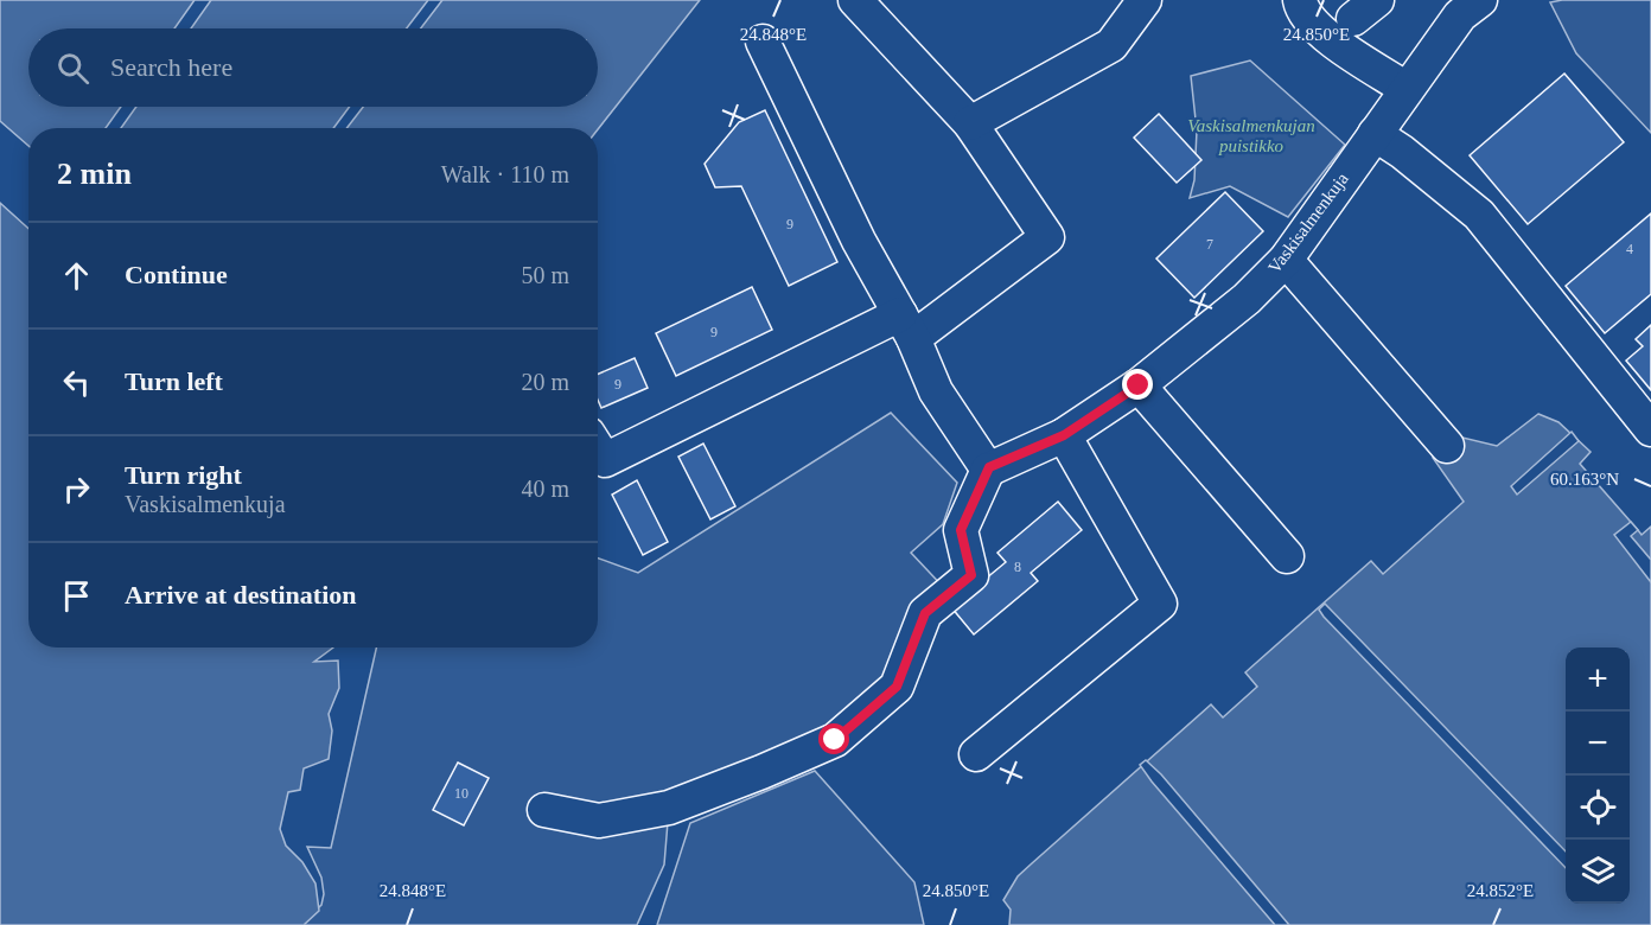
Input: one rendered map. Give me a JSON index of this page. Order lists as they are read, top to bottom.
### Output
{
  "streets": {
    "street": ["Vaskisalmenkuja"]
  },
  "parks": ["Vaskisalmenkujan puistikko"],
  "house_numbers": [
    "9",
    "7",
    "4",
    "9",
    "9",
    "8",
    "10"
  ],
  "page": {
    "search": "Search here",
    "heading": ["2 min", "Walk · 110 m"],
    "list": [
      ["Continue", "50 m"],
      ["Turn left", "20 m"],
      ["Turn right", "Vaskisalmenkuja", "40 m"],
      "Arrive at destination"
    ],
    "map_buttons": ["+", "−"]
  },
  "coordinates": [
    "24.848°E",
    "24.850°E",
    "60.163°N",
    "24.852°E"
  ]
}
